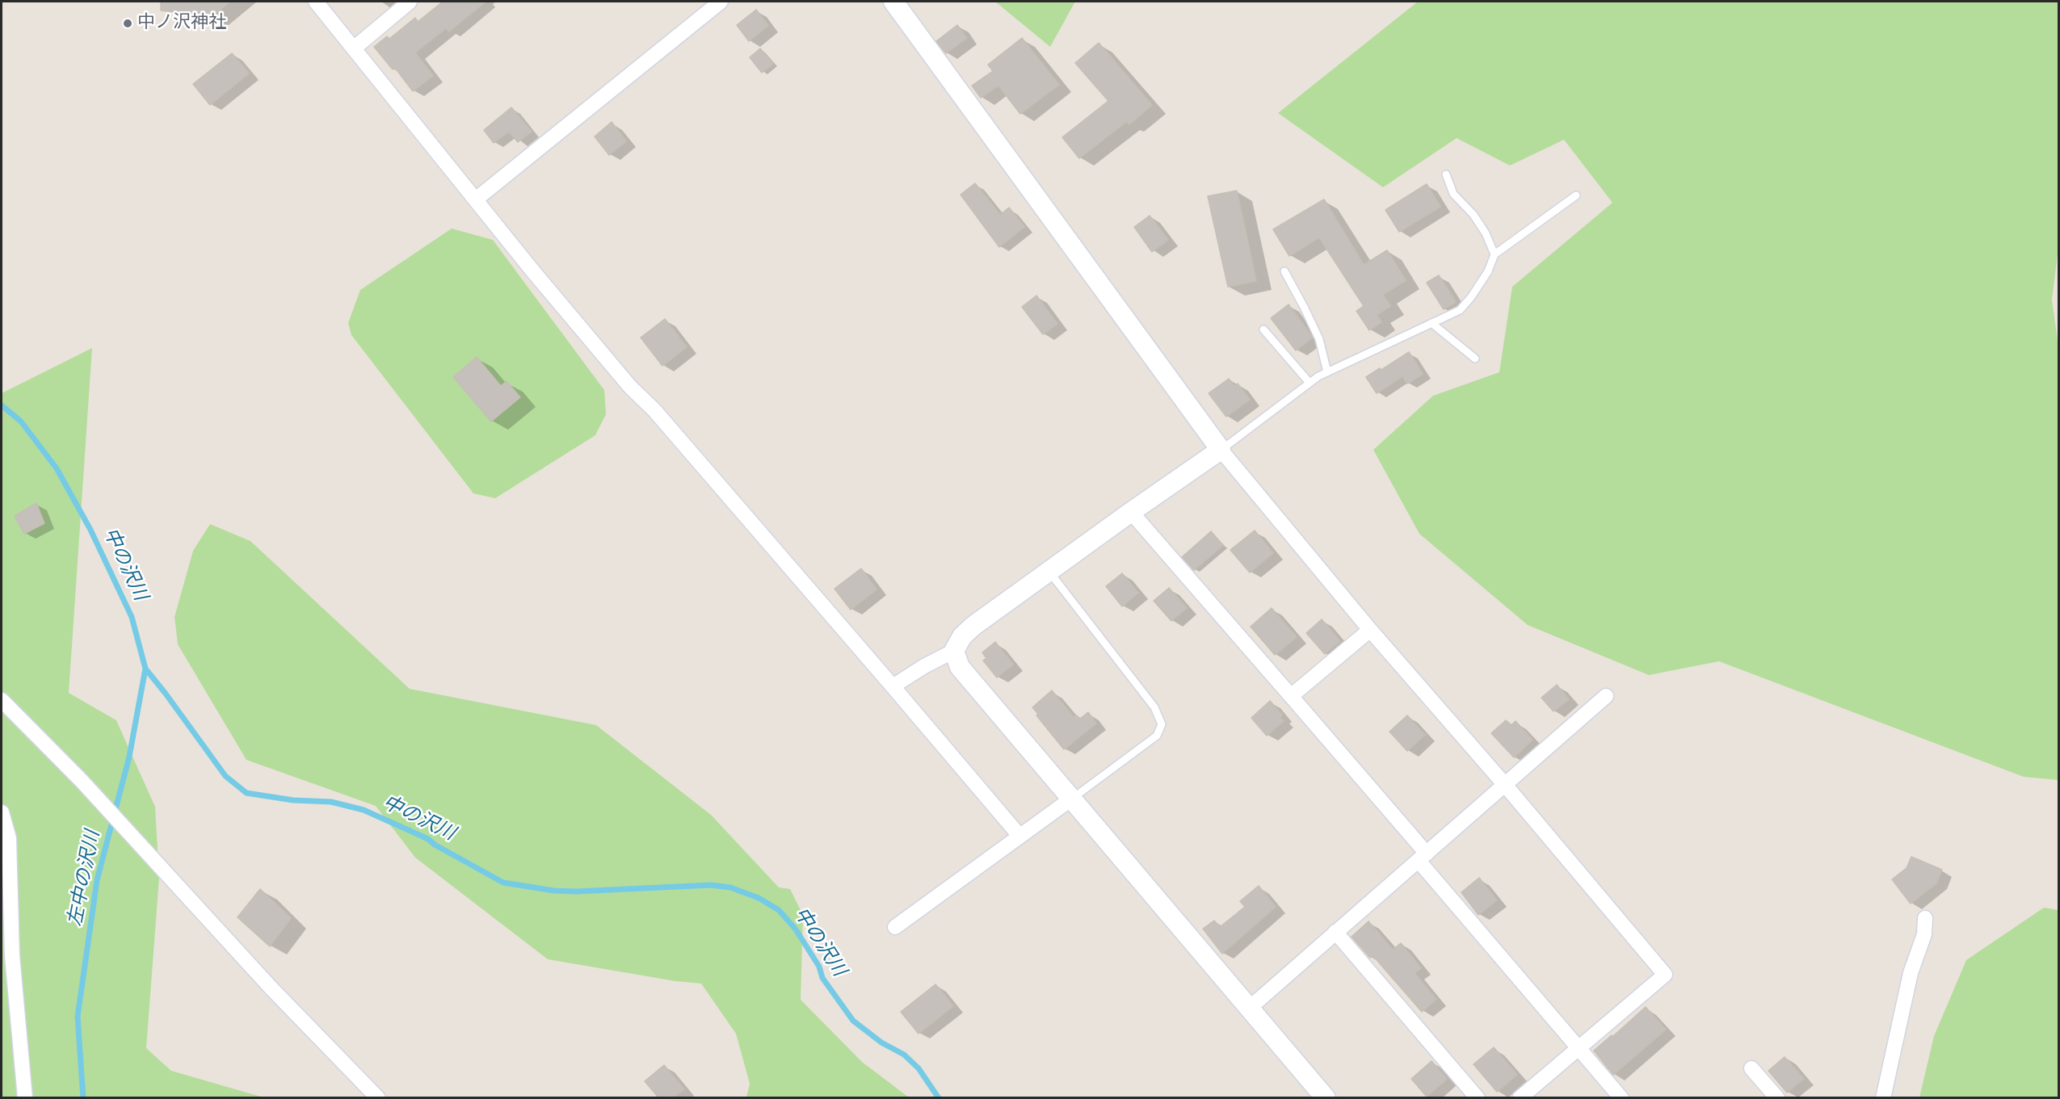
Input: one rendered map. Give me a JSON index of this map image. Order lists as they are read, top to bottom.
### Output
{
  "water": ["中の沢川", "左中の沢川"],
  "places": ["中ノ沢神社"]
}
